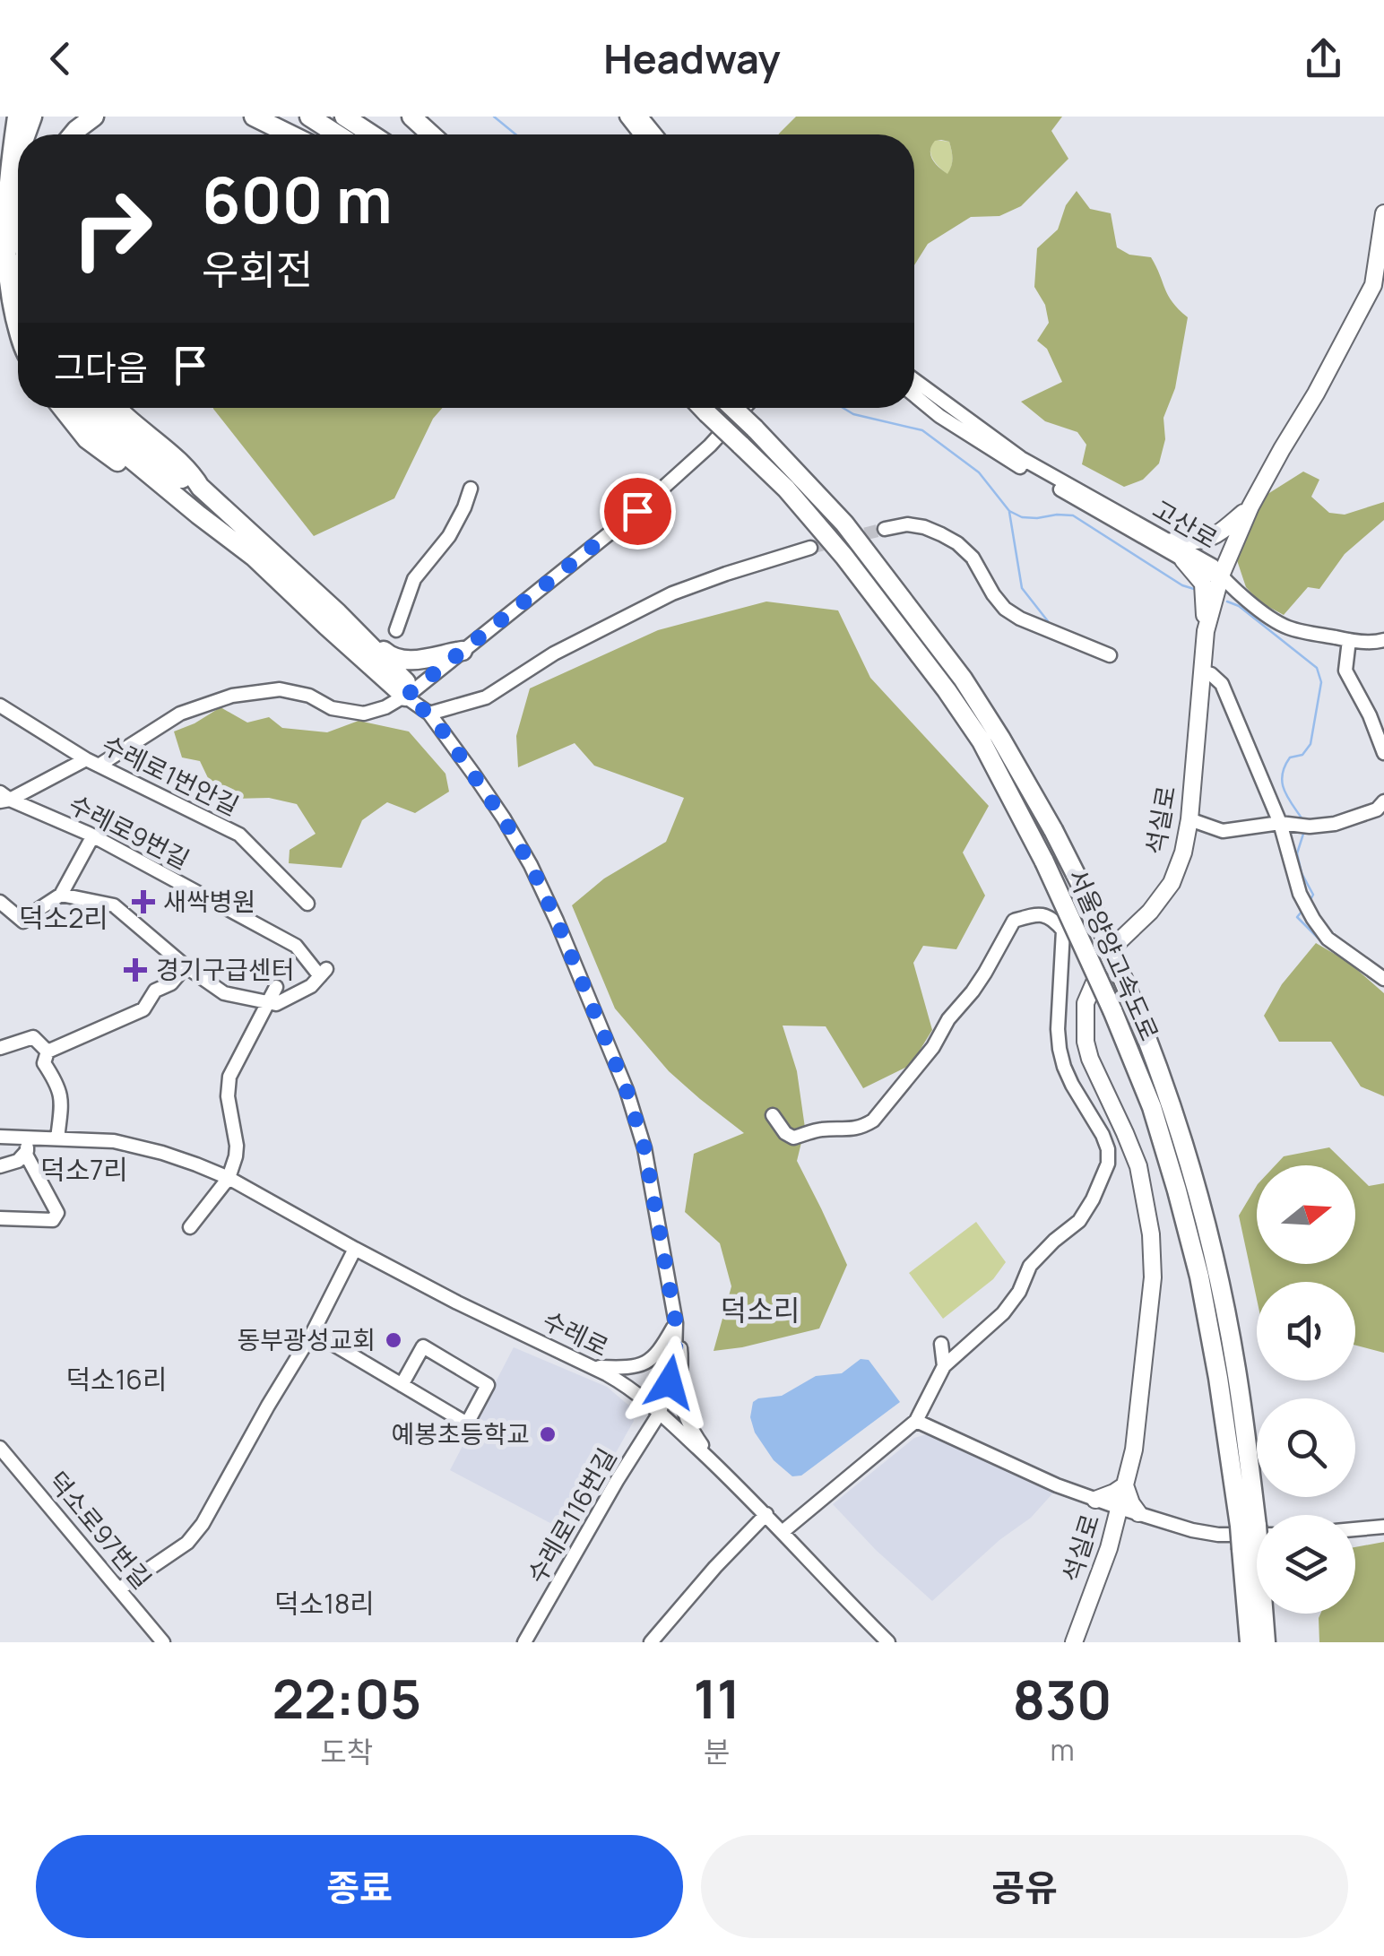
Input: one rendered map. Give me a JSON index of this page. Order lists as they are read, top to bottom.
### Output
{
  "streets": {
    "highway": ["서울양양고속도로"],
    "main road": ["석실로"],
    "street": [
      "고산로",
      "수레로1번안길",
      "수레로9번길",
      "수레로",
      "수레로116번길",
      "덕소로97번길"
    ]
  },
  "crossings": [
    ["고산로", "석실로"],
    ["수레로", "수레로116번길"]
  ],
  "districts": [
    "덕소2리",
    "덕소7리",
    "덕소리",
    "덕소16리",
    "덕소18리"
  ],
  "places": {
    "health": ["새싹병원", "경기구급센터"],
    "other": ["동부광성교회", "예봉초등학교"]
  },
  "north": "right",
  "page": {
    "header": "Headway",
    "turn": ["600 m", "우회전"],
    "then": "그다음",
    "eta": [
      "22:05",
      "도착",
      "11",
      "분",
      "830",
      "m"
    ],
    "buttons": ["종료", "공유"]
  }
}
